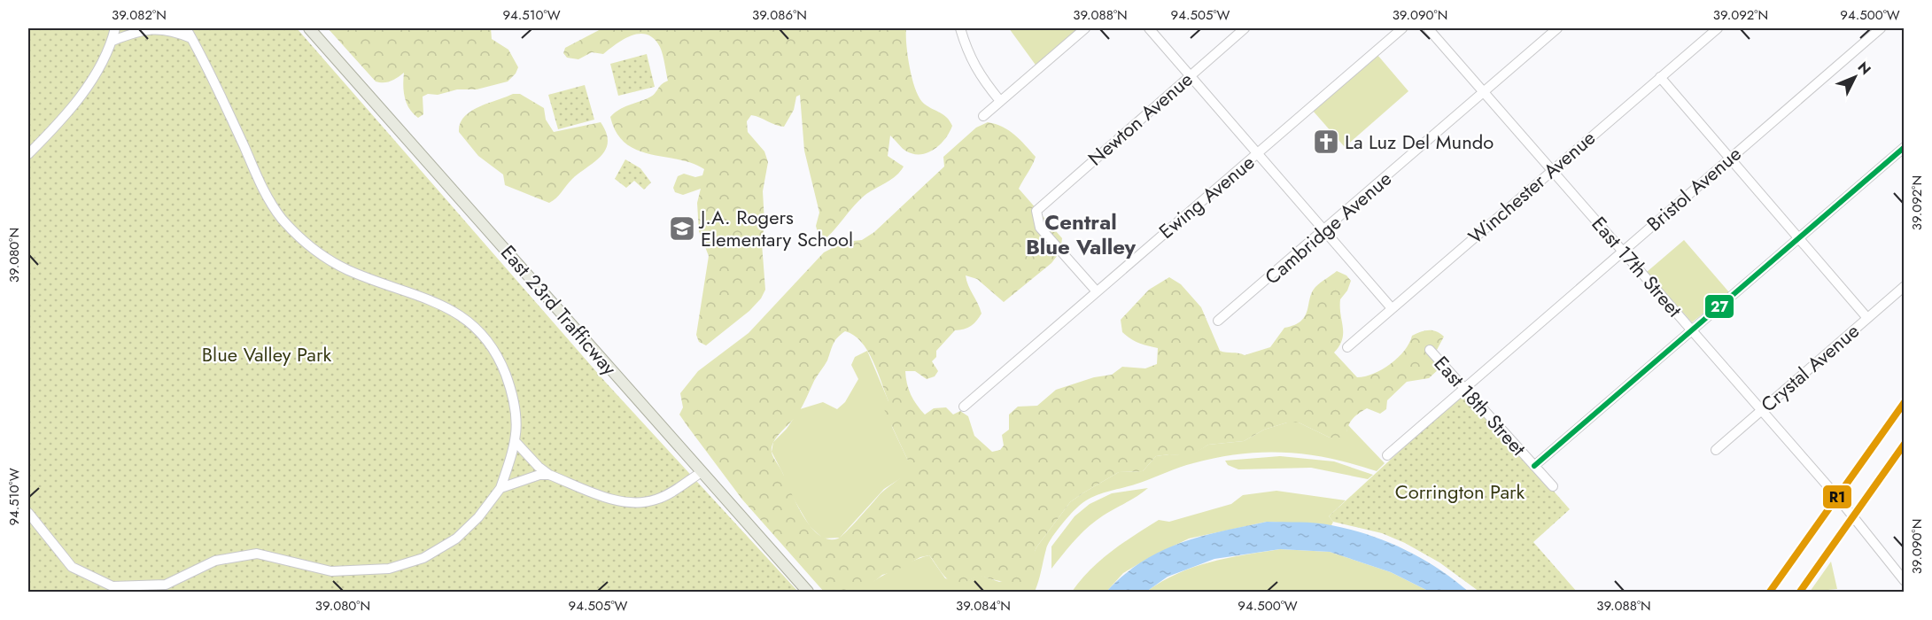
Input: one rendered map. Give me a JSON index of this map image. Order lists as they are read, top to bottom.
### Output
{
  "streets": {
    "main road": ["East 23rd Trafficway"],
    "street": [
      "Newton Avenue",
      "Winchester Avenue",
      "Bristol Avenue",
      "Ewing Avenue",
      "Cambridge Avenue",
      "East 17th Street",
      "Crystal Avenue",
      "East 18th Street"
    ]
  },
  "crossings": [
    ["Newton Avenue", "Ewing Avenue"],
    ["Winchester Avenue", "East 17th Street"],
    ["Bristol Avenue", "East 17th Street"],
    ["Bristol Avenue", "East 18th Street"],
    ["Cambridge Avenue", "East 17th Street"],
    ["East 17th Street", "Crystal Avenue"]
  ],
  "districts": ["Central Blue Valley"],
  "parks": ["Blue Valley Park", "Corrington Park"],
  "places": {
    "church": ["La Luz Del Mundo"],
    "school or university": ["J.A. Rogers Elementary School"]
  },
  "lines": ["transit line 27", "transit line R1"],
  "north": "top right",
  "coordinates": [
    "39.082°N",
    "94.510°W",
    "39.086°N",
    "39.088°N",
    "94.505°W",
    "39.090°N",
    "39.092°N",
    "94.500°W",
    "39.080°N",
    "39.084°N"
  ]
}
